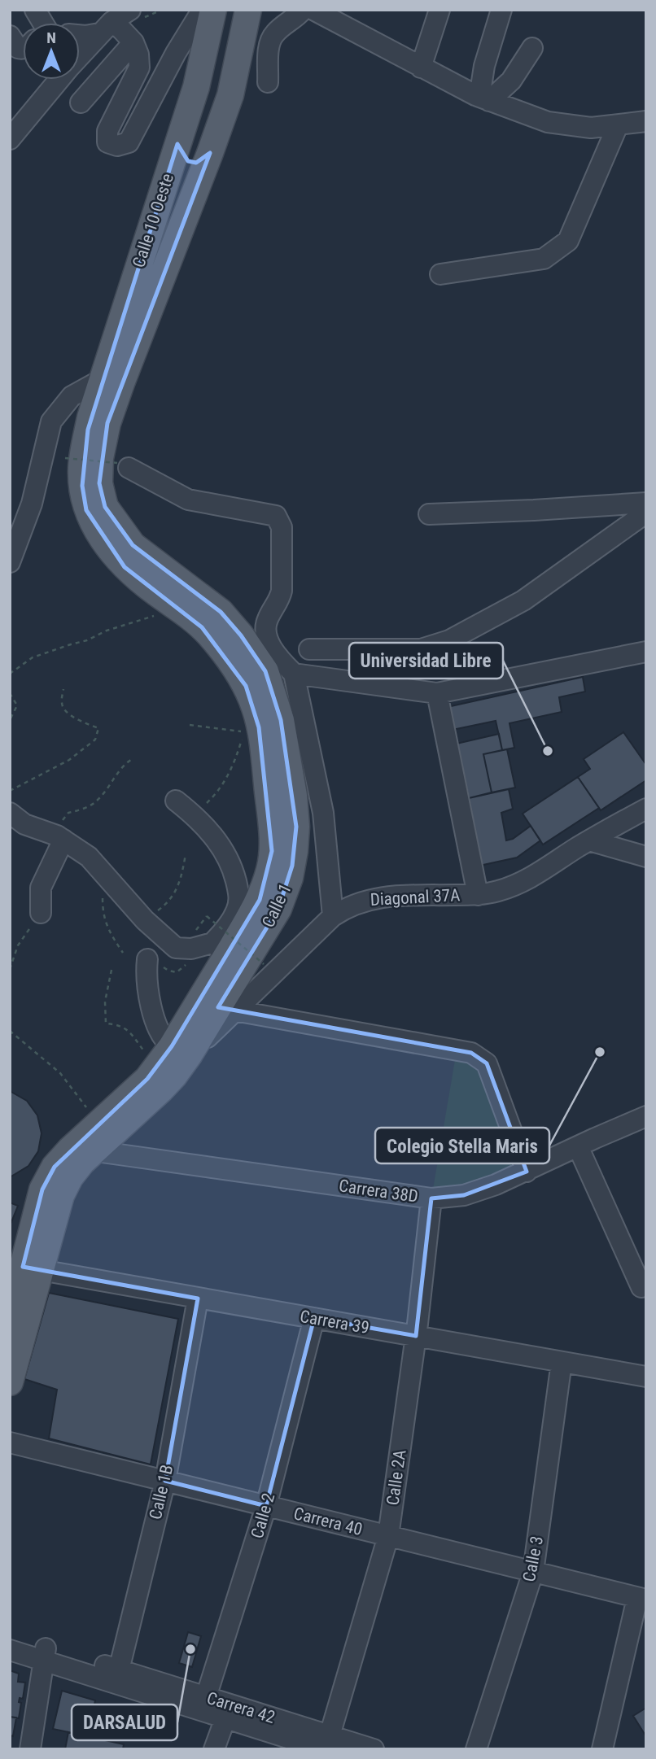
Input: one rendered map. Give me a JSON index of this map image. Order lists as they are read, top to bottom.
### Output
{
  "streets": {
    "main road": ["Calle 10 Oeste", "Calle 1"],
    "street": [
      "Diagonal 37A",
      "Carrera 38D",
      "Carrera 39",
      "Calle 2A",
      "Calle 1B",
      "Calle 2",
      "Carrera 40",
      "Calle 3",
      "Carrera 42"
    ]
  },
  "crossings": [
    ["Calle 10 Oeste", "Calle 1"],
    ["Diagonal 37A", "Calle 1"],
    ["Calle 1", "Carrera 38D"],
    ["Calle 1", "Carrera 39"],
    ["Carrera 38D", "Calle 2A"],
    ["Carrera 39", "Calle 2A"],
    ["Carrera 39", "Calle 1B"],
    ["Carrera 39", "Calle 2"],
    ["Carrera 39", "Calle 3"],
    ["Calle 2A", "Carrera 40"],
    ["Calle 2A", "Carrera 42"],
    ["Calle 1B", "Carrera 40"],
    ["Calle 1B", "Carrera 42"],
    ["Calle 2", "Carrera 40"],
    ["Calle 2", "Carrera 42"],
    ["Carrera 40", "Calle 3"]
  ],
  "places": ["Universidad Libre", "Colegio Stella Maris", "DARSALUD"],
  "north": "top"
}
